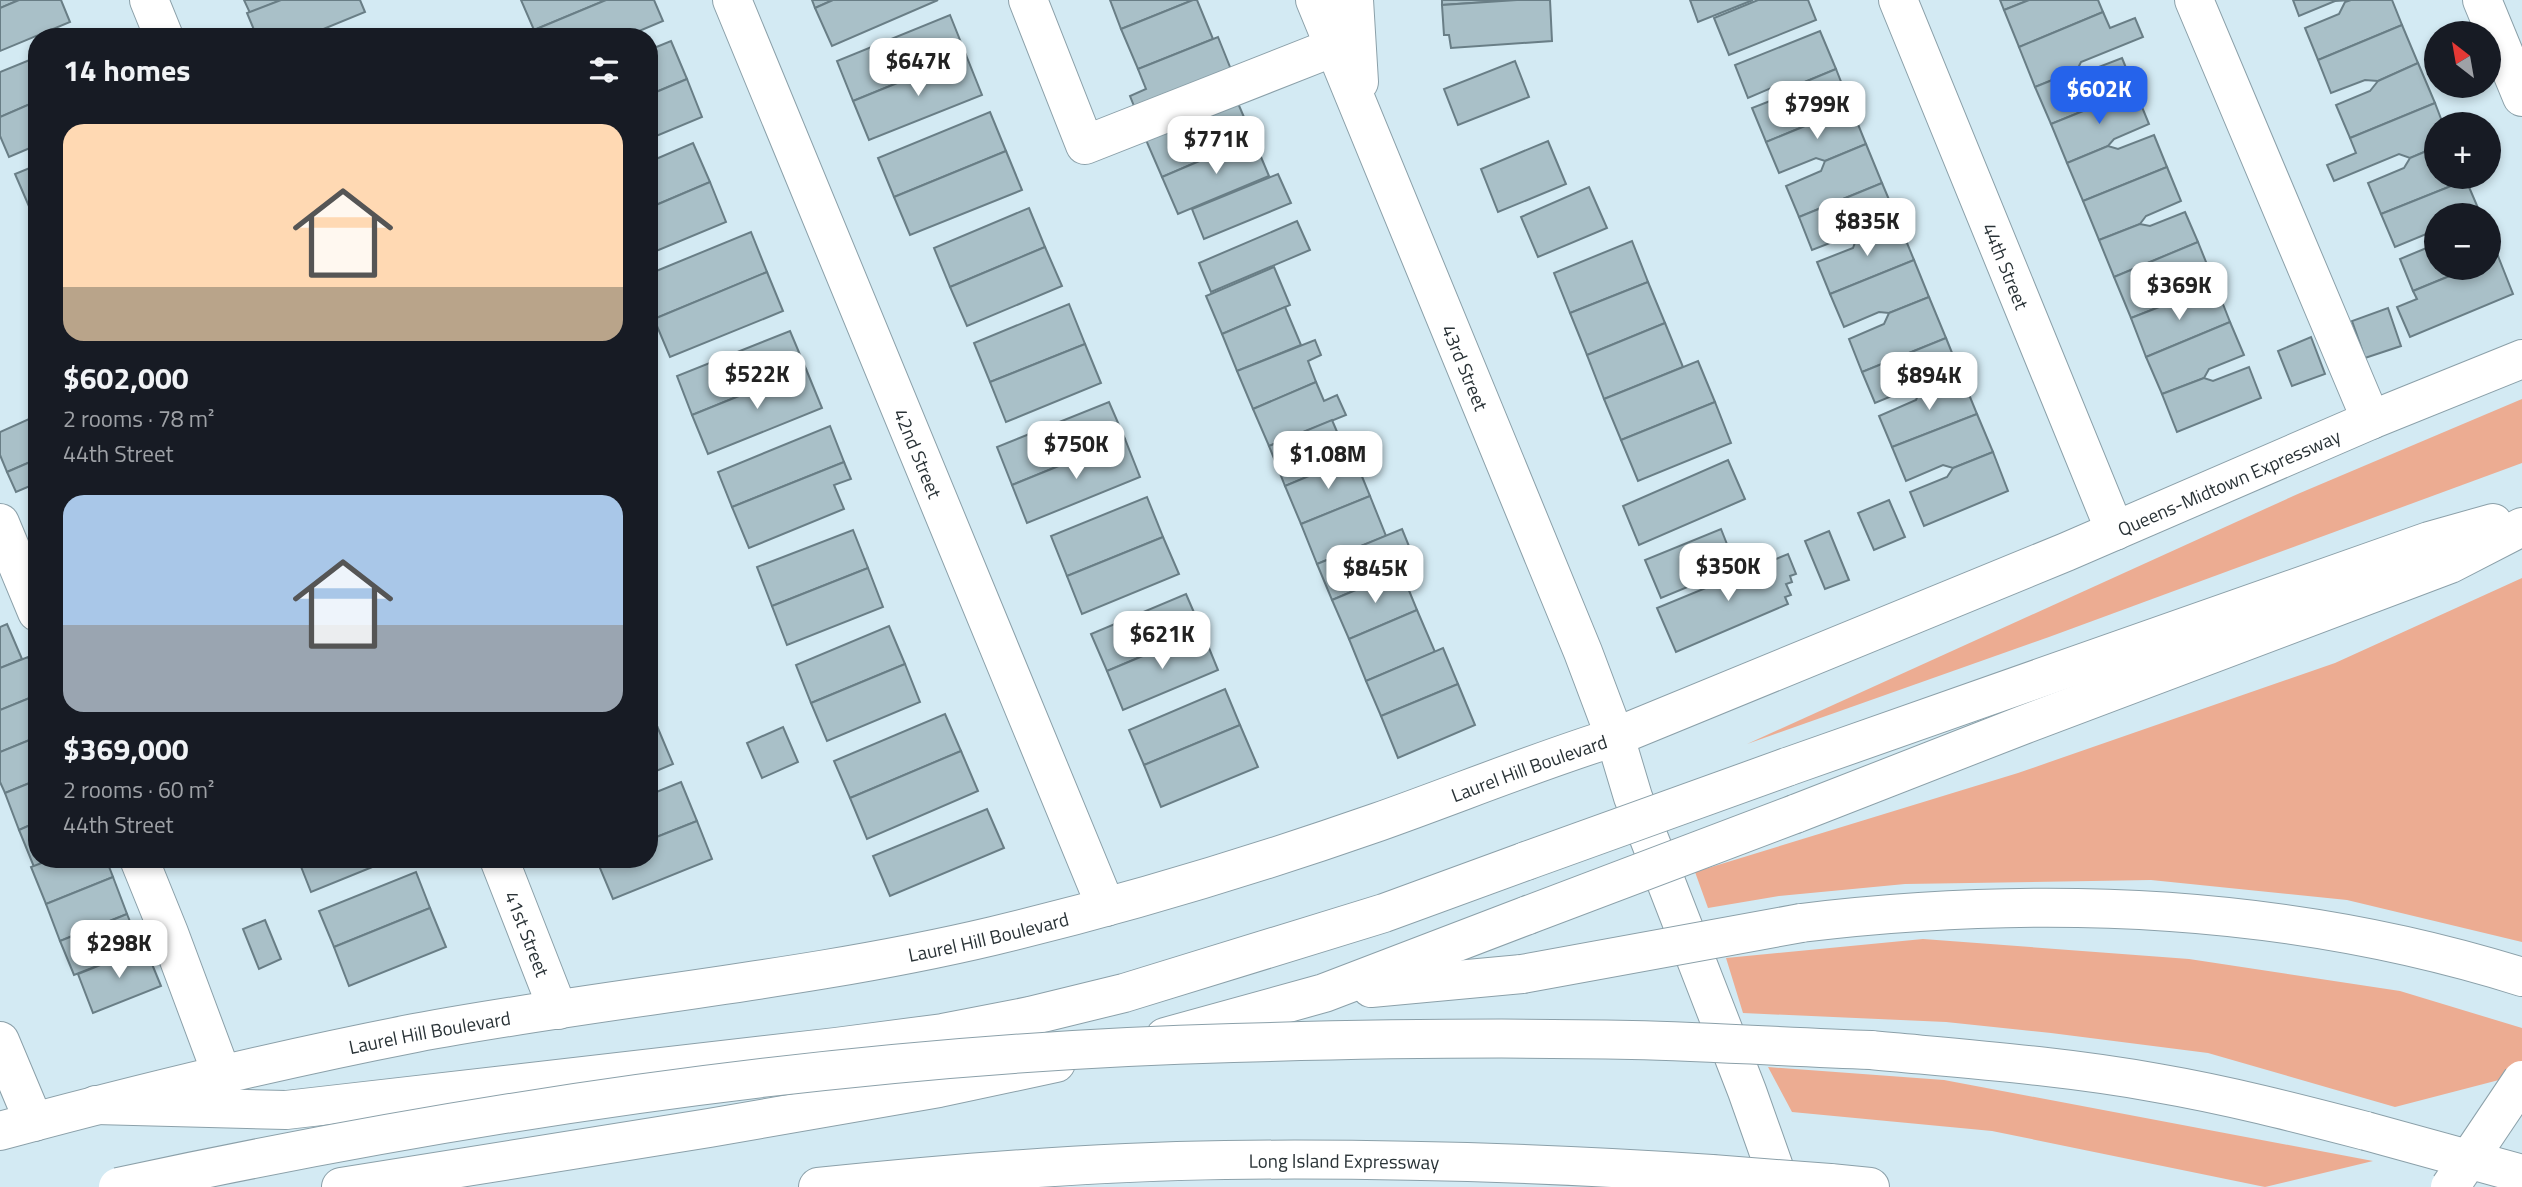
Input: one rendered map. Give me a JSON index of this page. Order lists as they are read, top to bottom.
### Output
{
  "streets": {
    "main road": [
      "44th Street",
      "43rd Street",
      "42nd Street",
      "Queens-Midtown Expressway",
      "Laurel Hill Boulevard",
      "41st Street",
      "Long Island Expressway"
    ]
  },
  "crossings": [
    ["44th Street", "Queens-Midtown Expressway"],
    ["43rd Street", "Laurel Hill Boulevard"],
    ["42nd Street", "Laurel Hill Boulevard"],
    ["Queens-Midtown Expressway", "Laurel Hill Boulevard"],
    ["Laurel Hill Boulevard", "41st Street"]
  ],
  "north": "top left",
  "page": {
    "map_buttons": ["+", "−"],
    "heading": "14 homes",
    "price": [
      "$647K",
      "$602K",
      "$799K",
      "$771K",
      "$835K",
      "$369K",
      "$522K",
      "$894K",
      "$750K",
      "$1.08M",
      "$350K",
      "$845K",
      "$621K",
      "$298K"
    ],
    "list": [
      {
        "name": "$602,000",
        "note": "2 rooms · 78 m² · 44th Street"
      },
      {
        "name": "$369,000",
        "note": "2 rooms · 60 m² · 44th Street"
      }
    ]
  }
}
